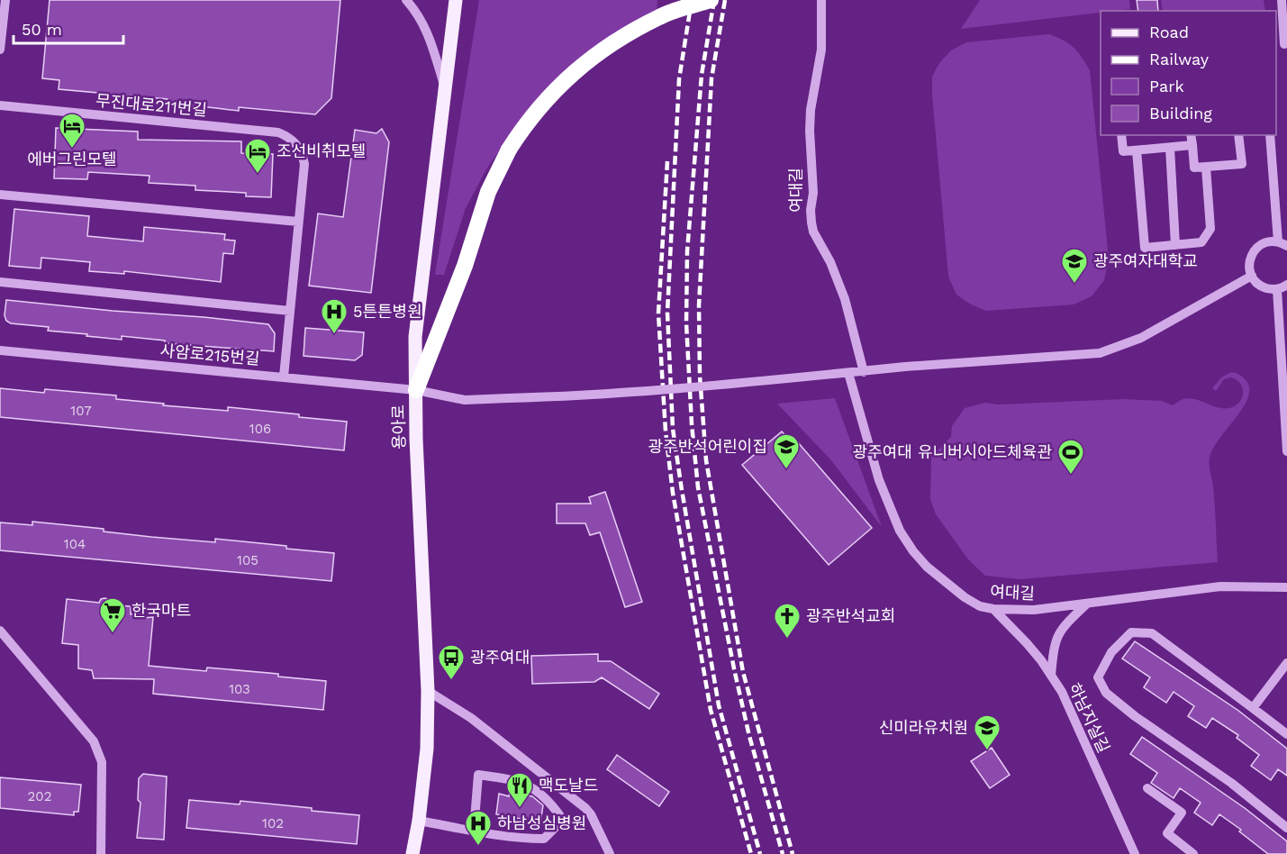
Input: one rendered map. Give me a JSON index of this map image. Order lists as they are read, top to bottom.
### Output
{
  "streets": {
    "main road": ["용아로"],
    "street": [
      "무진대로211번길",
      "여대길",
      "사암로215번길",
      "하남지실길"
    ]
  },
  "crossings": [
    ["여대길", "사암로215번길"],
    ["여대길", "하남지실길"],
    ["사암로215번길", "용아로"]
  ],
  "places": {
    "hotel": ["에버그린모텔", "조선비취모텔"],
    "school or university": ["광주여자대학교", "광주반석어린이집", "신미라유치원"],
    "hospital": ["5튼튼병원", "하남성심병원"],
    "sports": ["광주여대 유니버시아드체육관"],
    "supermarket": ["한국마트"],
    "church": ["광주반석교회"],
    "bus stop": ["광주여대"],
    "restaurant": ["맥도날드"]
  },
  "house_numbers": [
    "107",
    "106",
    "104",
    "105",
    "103",
    "202",
    "102"
  ],
  "legend": [
    "Road",
    "Railway",
    "Park",
    "Building"
  ],
  "scale_bar": "50 m"
}
